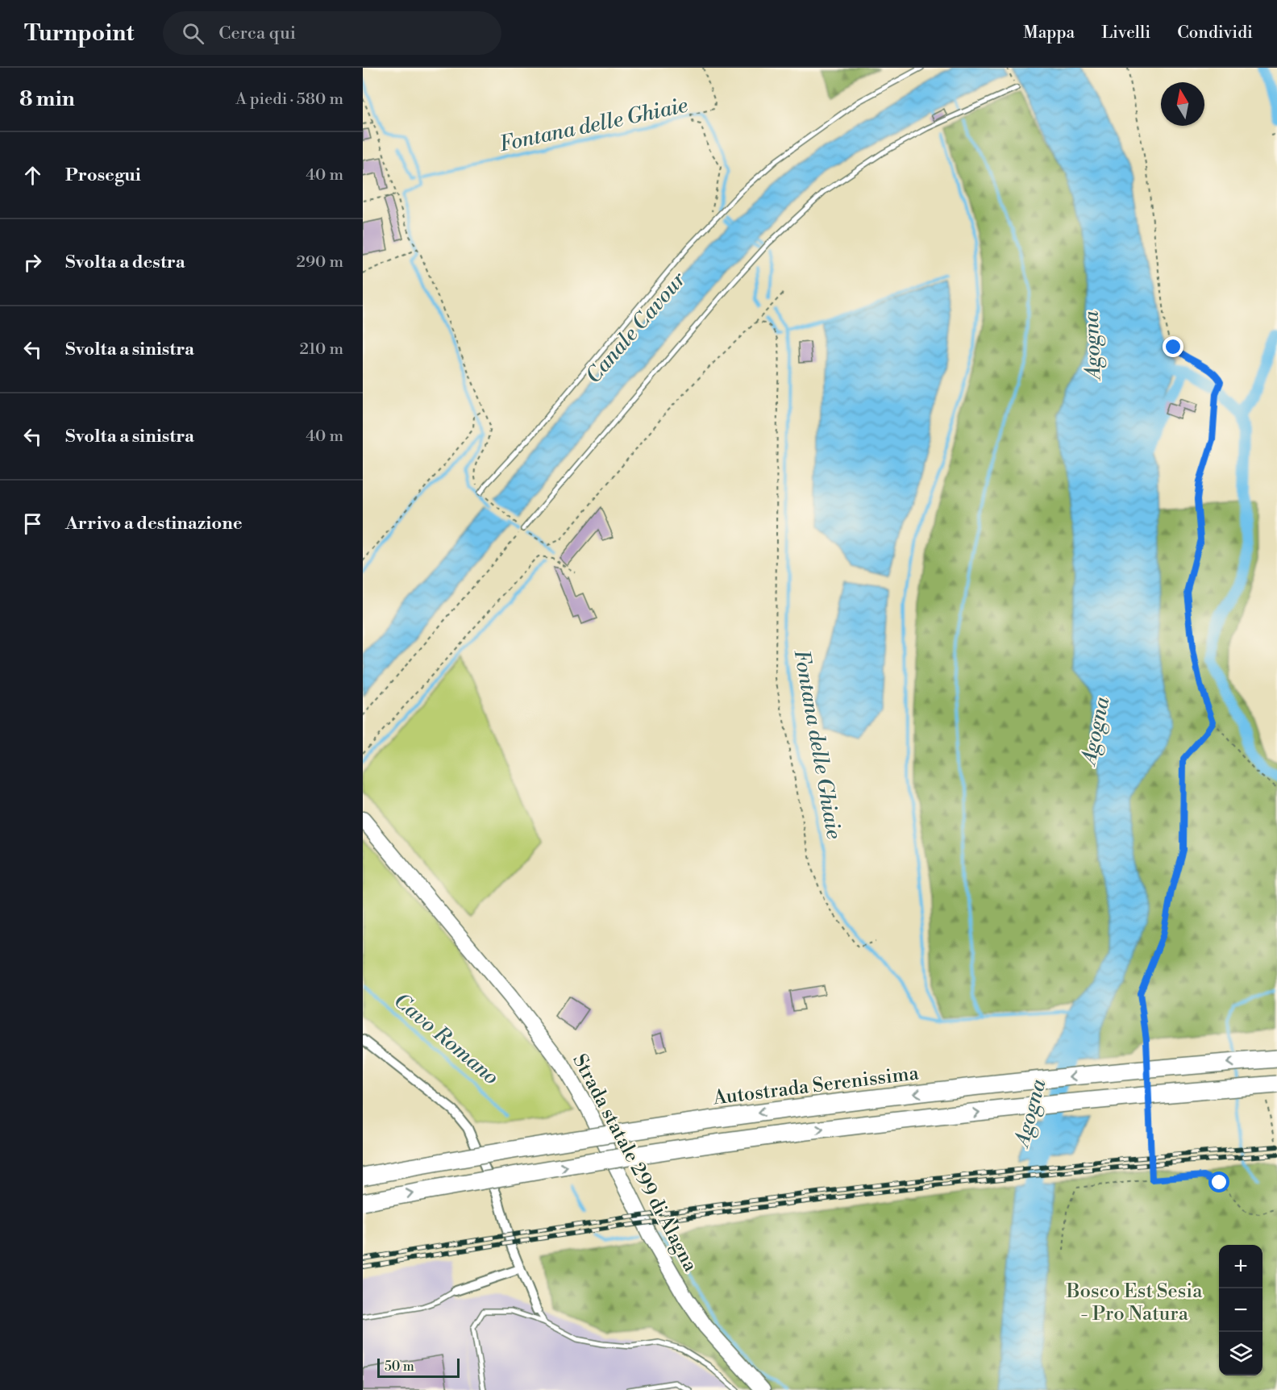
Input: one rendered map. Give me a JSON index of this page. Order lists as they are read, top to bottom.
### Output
{
  "streets": {
    "highway": ["Autostrada Serenissima"],
    "main road": ["Strada statale 299 di Alagna"]
  },
  "water": [
    "Fontana delle Ghiaie",
    "Canale Cavour",
    "Agogna",
    "Cavo Romano"
  ],
  "parks": ["Bosco Est Sesia - Pro Natura"],
  "scale_bar": "50 m",
  "north": "top",
  "page": {
    "header": "Turnpoint",
    "search": "Cerca qui",
    "nav": ["Mappa", "Livelli", "Condividi"],
    "heading": ["8 min", "A piedi · 580 m"],
    "list": [
      ["Prosegui", "40 m"],
      ["Svolta a destra", "290 m"],
      ["Svolta a sinistra", "210 m"],
      ["Svolta a sinistra", "40 m"],
      "Arrivo a destinazione"
    ],
    "map_buttons": ["+", "−"],
    "scale": "50 m"
  }
}
